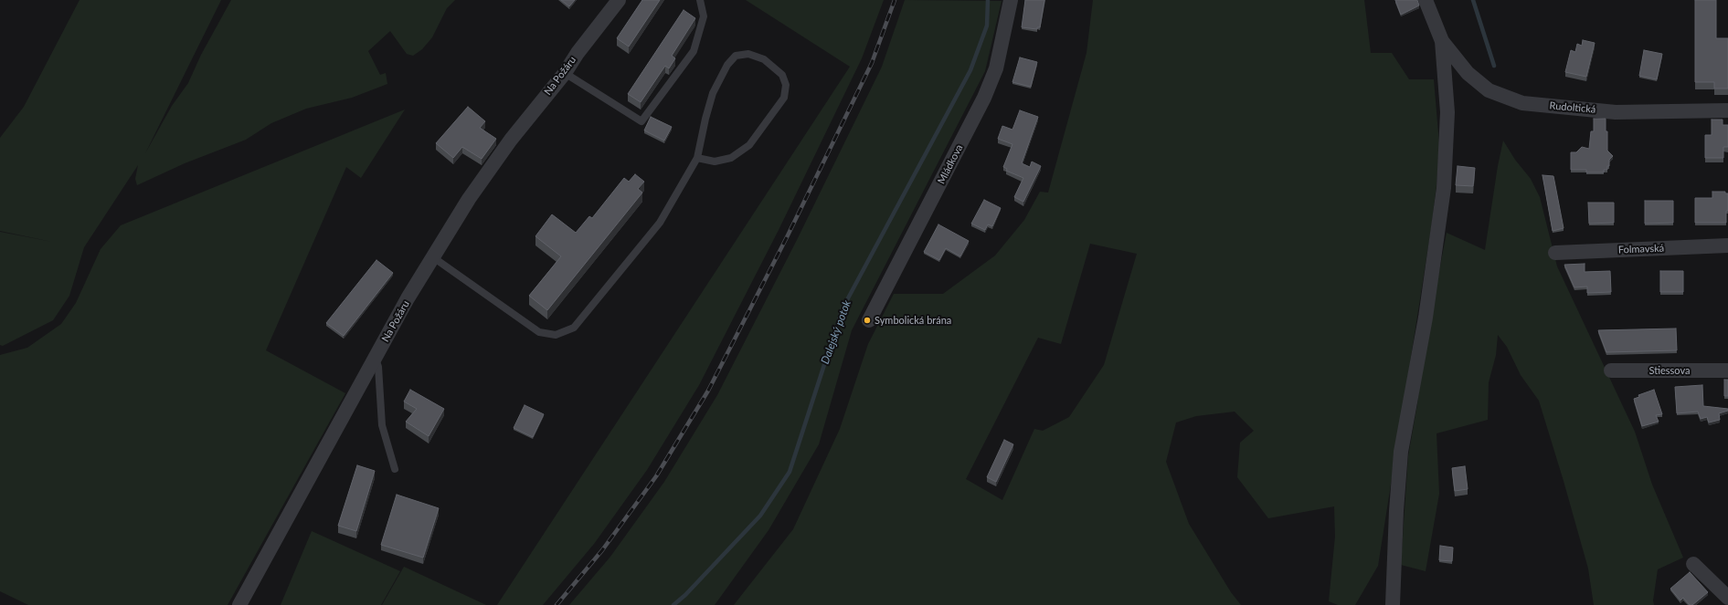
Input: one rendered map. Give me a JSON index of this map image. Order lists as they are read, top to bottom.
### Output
{
  "streets": {
    "street": [
      "Na Požáru",
      "Rudoltická",
      "Mládkova",
      "Folmavská",
      "Stiessova"
    ]
  },
  "water": ["Dalejský potok"],
  "places": ["Symbolická brána"]
}
